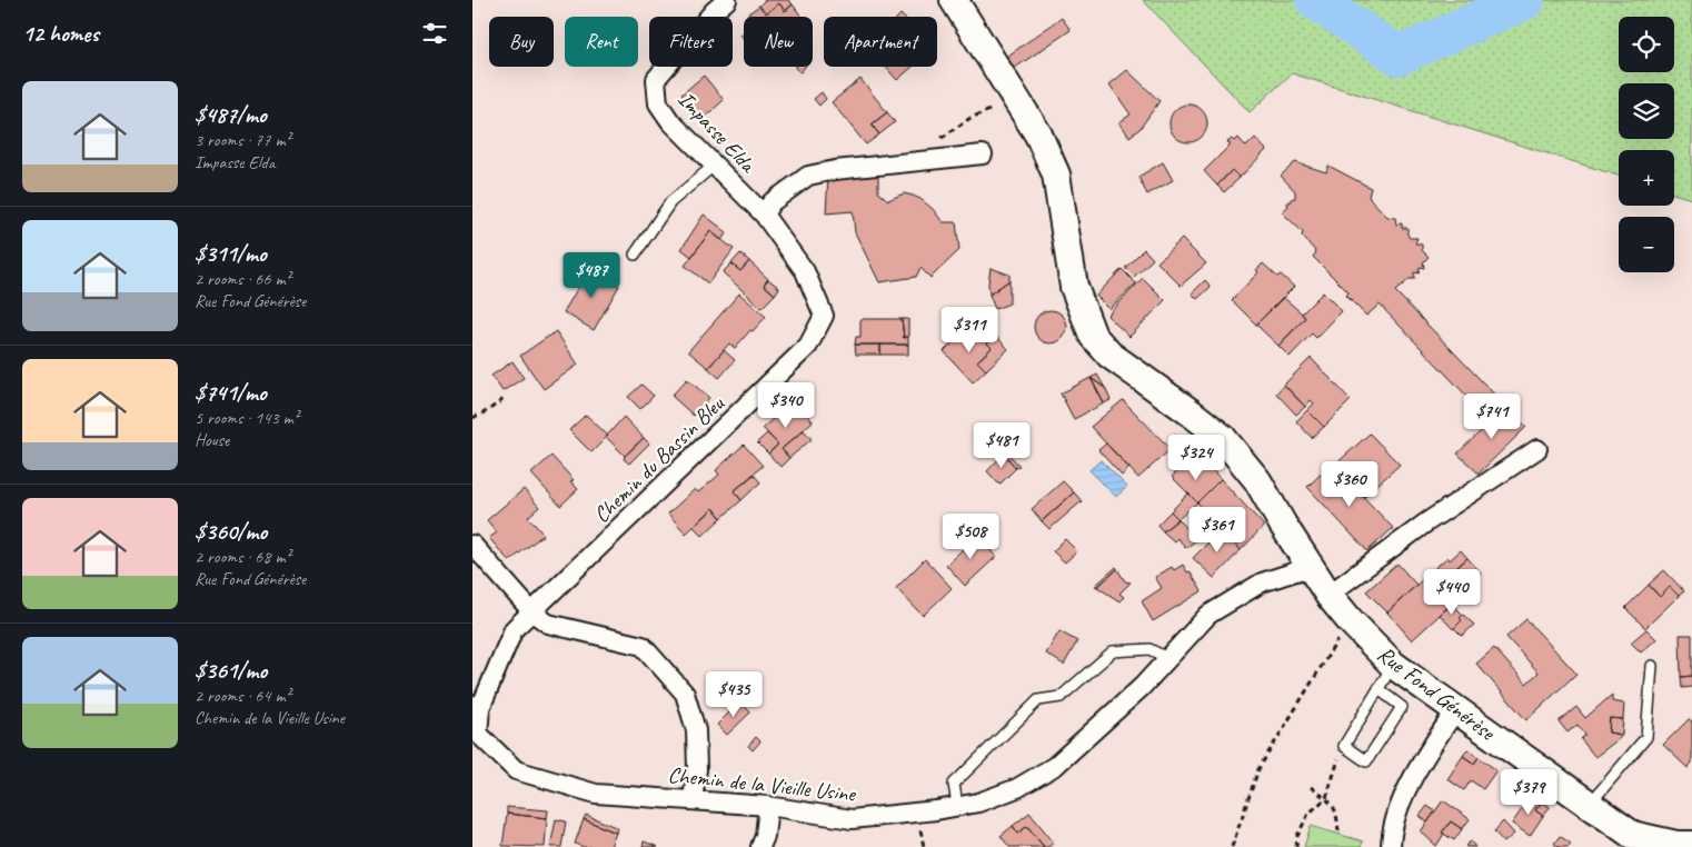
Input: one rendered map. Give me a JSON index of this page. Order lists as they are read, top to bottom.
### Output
{
  "streets": {
    "street": [
      "Impasse Elda",
      "Chemin du Bassin Bleu",
      "Rue Fond Générèse",
      "Chemin de la Vieille Usine"
    ]
  },
  "crossings": [
    ["Impasse Elda", "Chemin du Bassin Bleu"],
    ["Chemin du Bassin Bleu", "Chemin de la Vieille Usine"],
    ["Rue Fond Générèse", "Chemin de la Vieille Usine"]
  ],
  "page": {
    "heading": "12 homes",
    "map_buttons": ["+", "−"],
    "chip": [
      "Buy",
      "Rent",
      "Filters",
      "New",
      "Apartment"
    ],
    "list": [
      {
        "name": "$487/mo",
        "note": "3 rooms · 77 m² · Impasse Elda"
      },
      {
        "name": "$311/mo",
        "note": "2 rooms · 66 m² · Rue Fond Générèse"
      },
      {
        "name": "$741/mo",
        "note": "5 rooms · 143 m² · House"
      },
      {
        "name": "$360/mo",
        "note": "2 rooms · 68 m² · Rue Fond Générèse"
      },
      {
        "name": "$361/mo",
        "note": "2 rooms · 64 m² · Chemin de la Vieille Usine"
      }
    ],
    "price": [
      "$487",
      "$311",
      "$340",
      "$741",
      "$481",
      "$324",
      "$360",
      "$361",
      "$508",
      "$440",
      "$435",
      "$379"
    ]
  }
}
